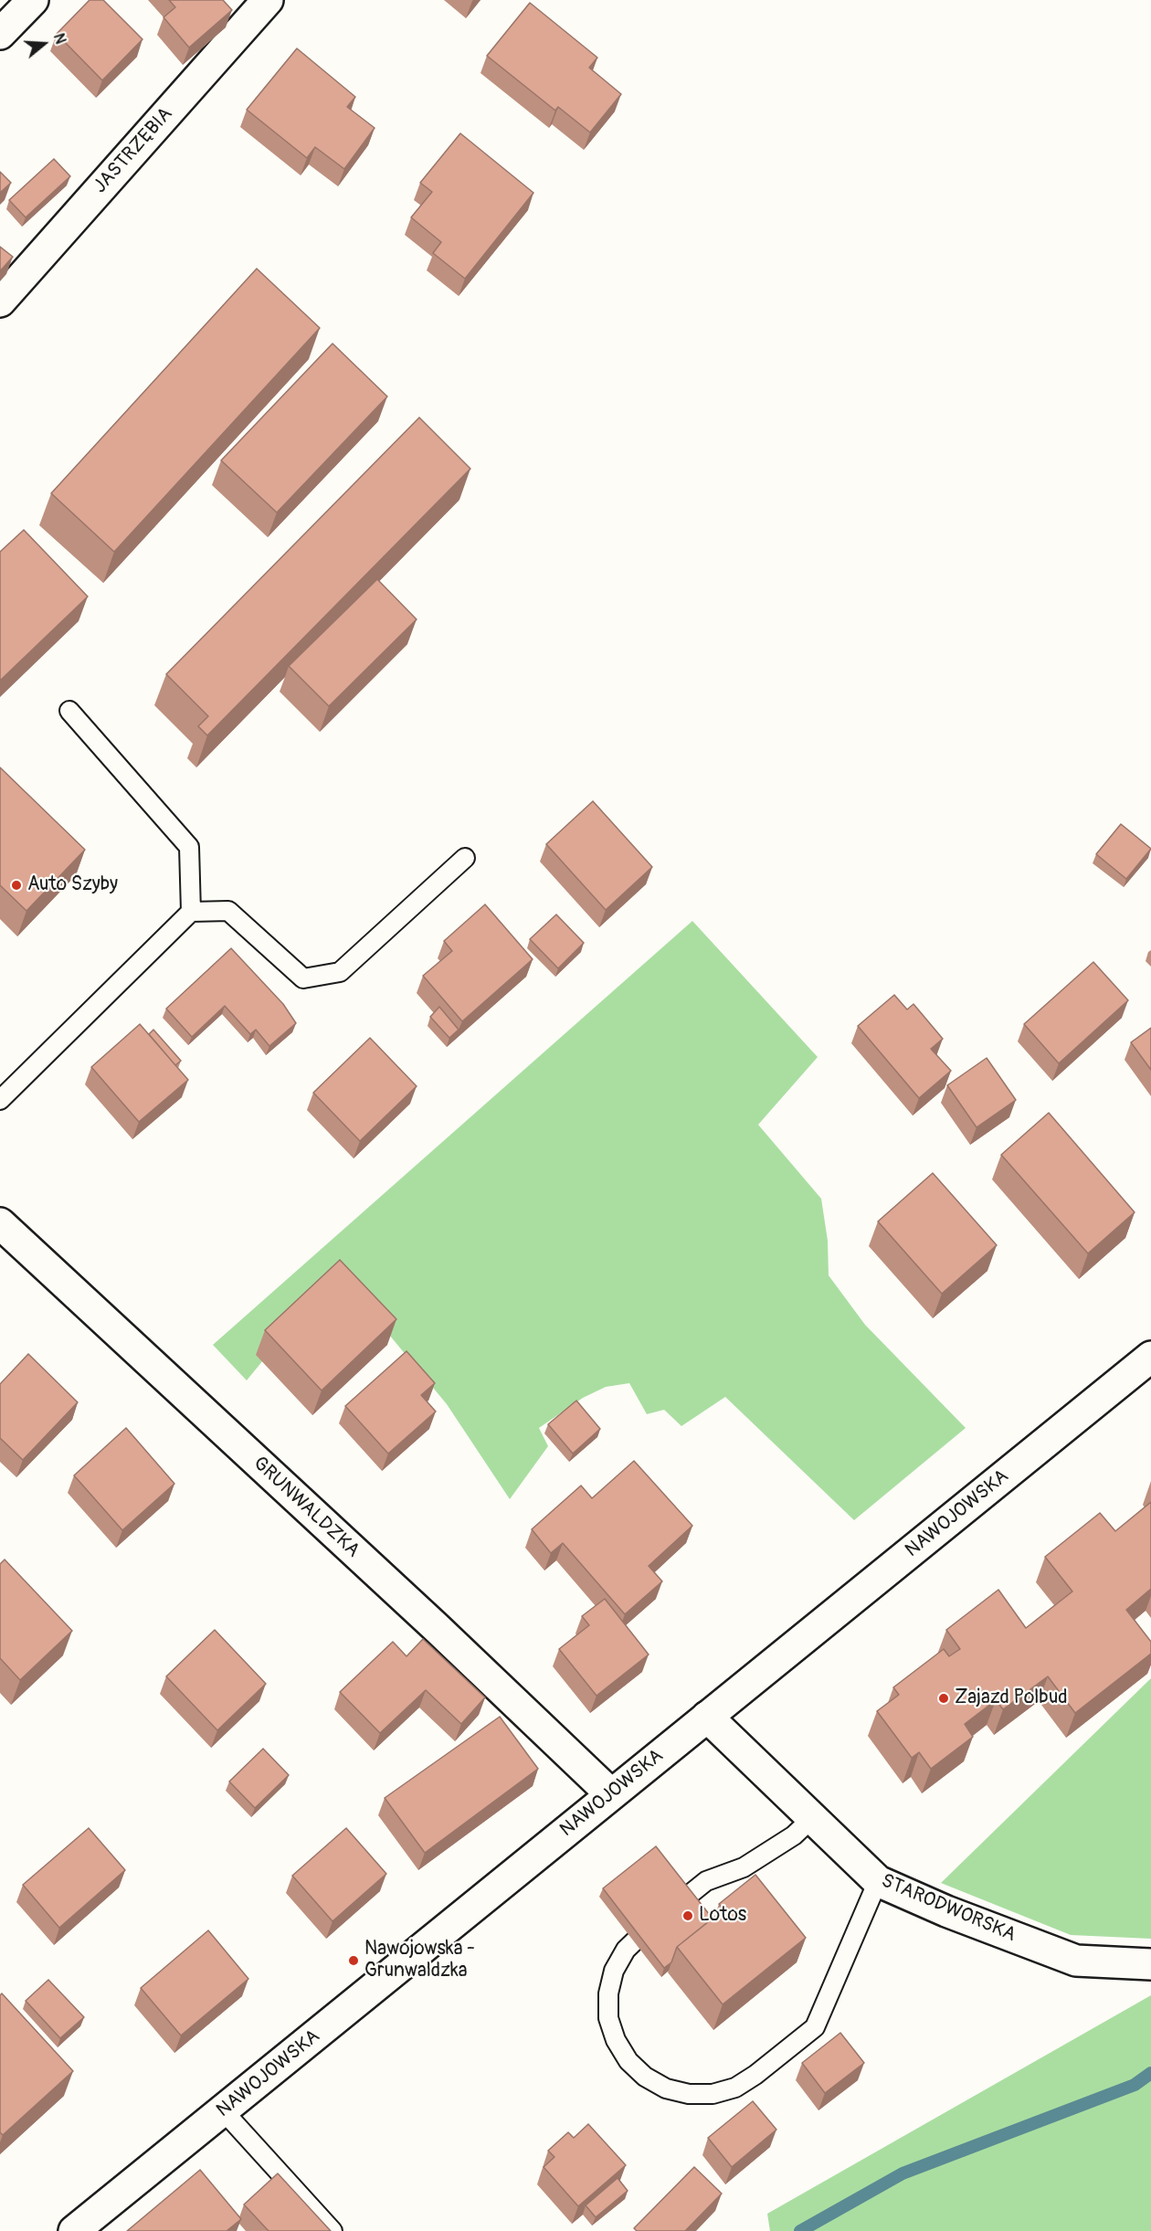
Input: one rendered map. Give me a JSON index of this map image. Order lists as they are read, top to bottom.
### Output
{
  "streets": {
    "street": [
      "JASTRZĘBIA",
      "GRUNWALDZKA",
      "NAWOJOWSKA",
      "STARODWORSKA"
    ]
  },
  "crossings": [
    ["GRUNWALDZKA", "NAWOJOWSKA"],
    ["NAWOJOWSKA", "STARODWORSKA"]
  ],
  "places": [
    "Auto Szyby",
    "Zajazd Polbud",
    "Lotos",
    "Nawojowska - Grunwaldzka"
  ],
  "north": "right"
}
